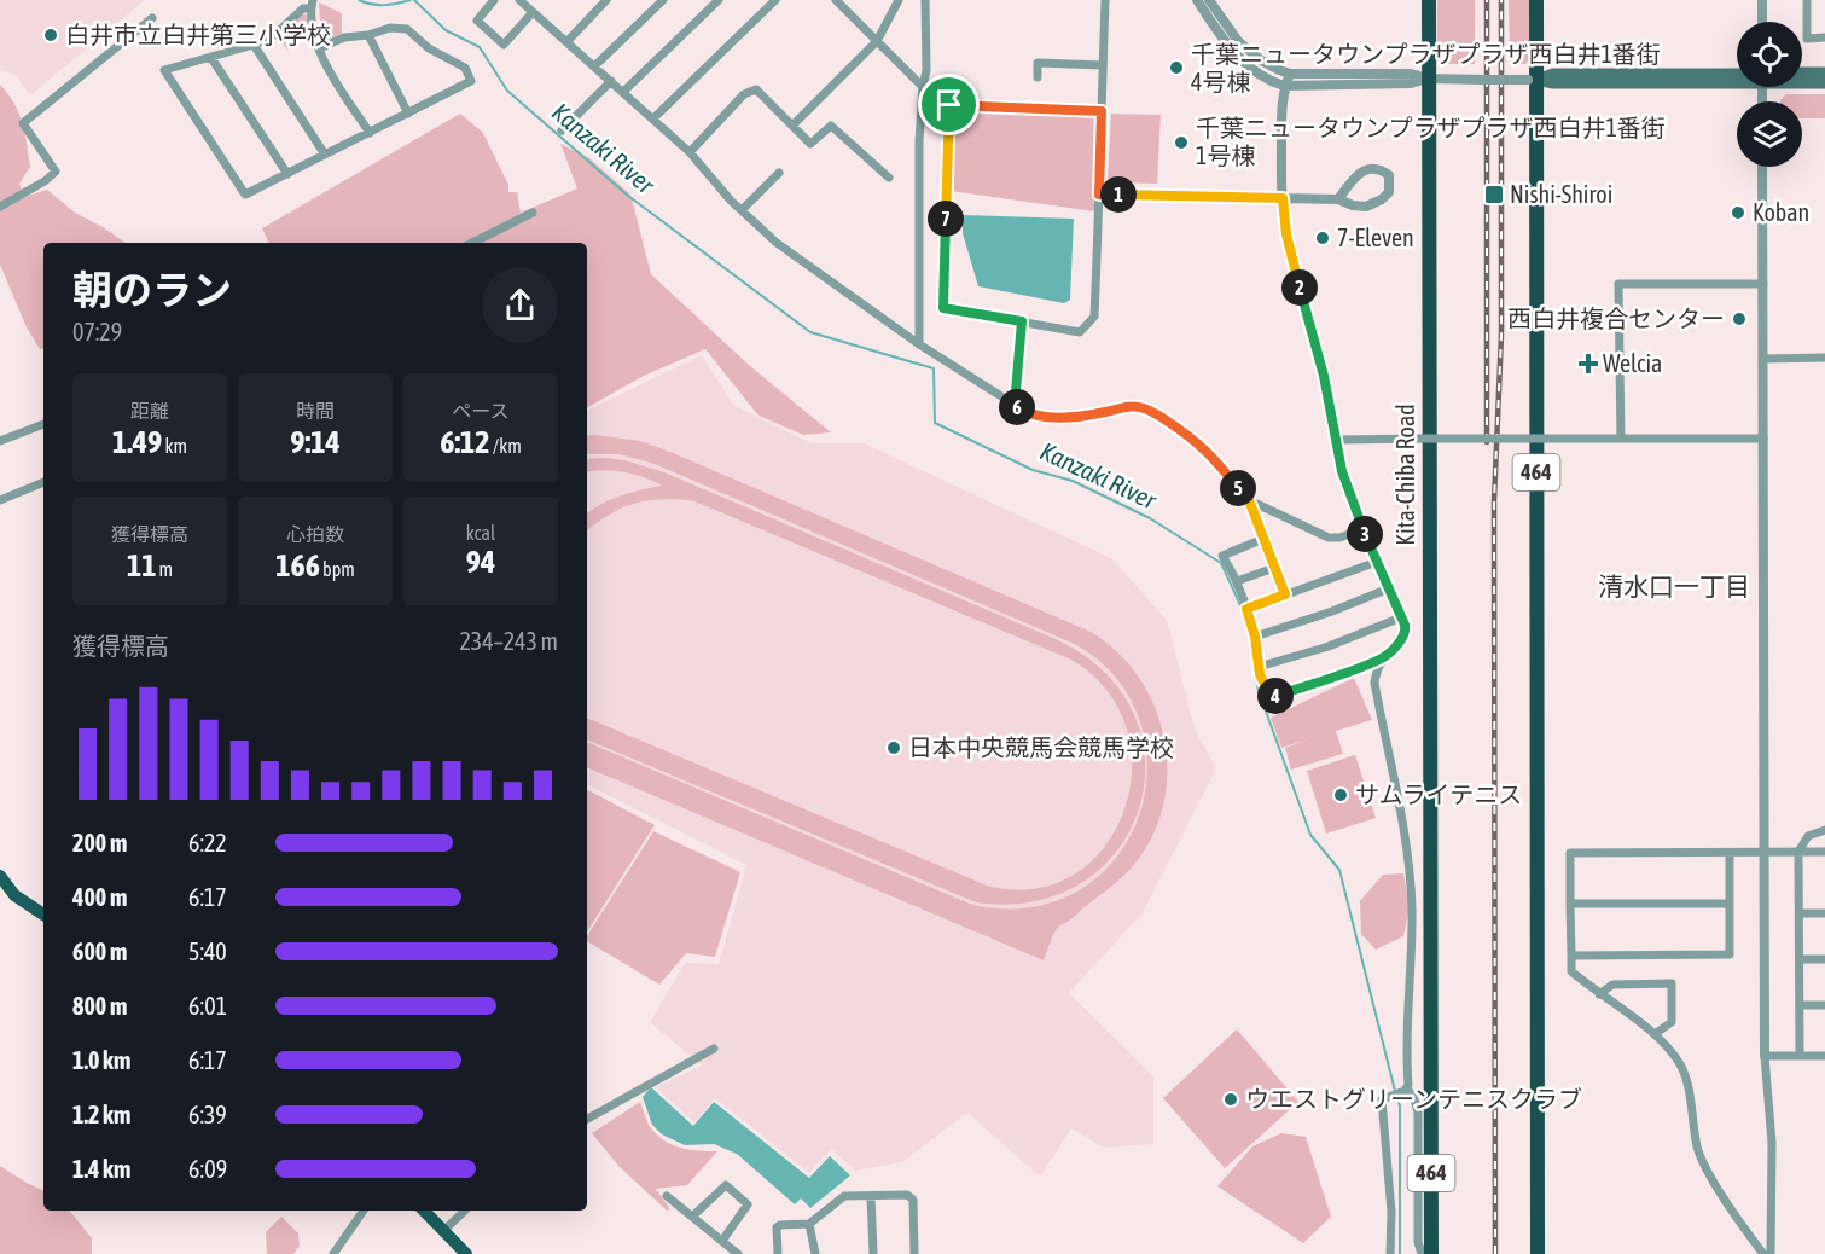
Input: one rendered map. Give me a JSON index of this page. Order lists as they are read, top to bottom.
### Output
{
  "streets": {
    "highway": ["464", "Kita-Chiba Road"]
  },
  "districts": ["清水口一丁目"],
  "water": ["Kanzaki River"],
  "places": {
    "other": [
      "白井市立白井第三小学校",
      "千葉ニュータウンプラザプラザ西白井1番街 4号棟",
      "千葉ニュータウンプラザプラザ西白井1番街 1号棟",
      "Koban",
      "7-Eleven",
      "西白井複合センター",
      "日本中央競馬会競馬学校",
      "サムライテニス",
      "ウエストグリーンテニスクラブ"
    ],
    "transit": ["Nishi-Shiroi"],
    "health": ["Welcia"]
  },
  "page": {
    "pins": [
      "1",
      "7",
      "2",
      "6",
      "5",
      "3",
      "4"
    ],
    "heading": ["朝のラン", "07:29"],
    "stats": [
      ["距離", "1.49 km"],
      ["時間", "9:14"],
      ["ペース", "6:12 /km"],
      ["獲得標高", "11 m"],
      ["心拍数", "166 bpm"],
      ["kcal", "94"]
    ],
    "chart": ["獲得標高", "234–243 m"],
    "list": [
      {
        "name": "200 m",
        "note": "6:22"
      },
      {
        "name": "400 m",
        "note": "6:17"
      },
      {
        "name": "600 m",
        "note": "5:40"
      },
      {
        "name": "800 m",
        "note": "6:01"
      },
      {
        "name": "1.0 km",
        "note": "6:17"
      },
      {
        "name": "1.2 km",
        "note": "6:39"
      },
      {
        "name": "1.4 km",
        "note": "6:09"
      }
    ]
  }
}
